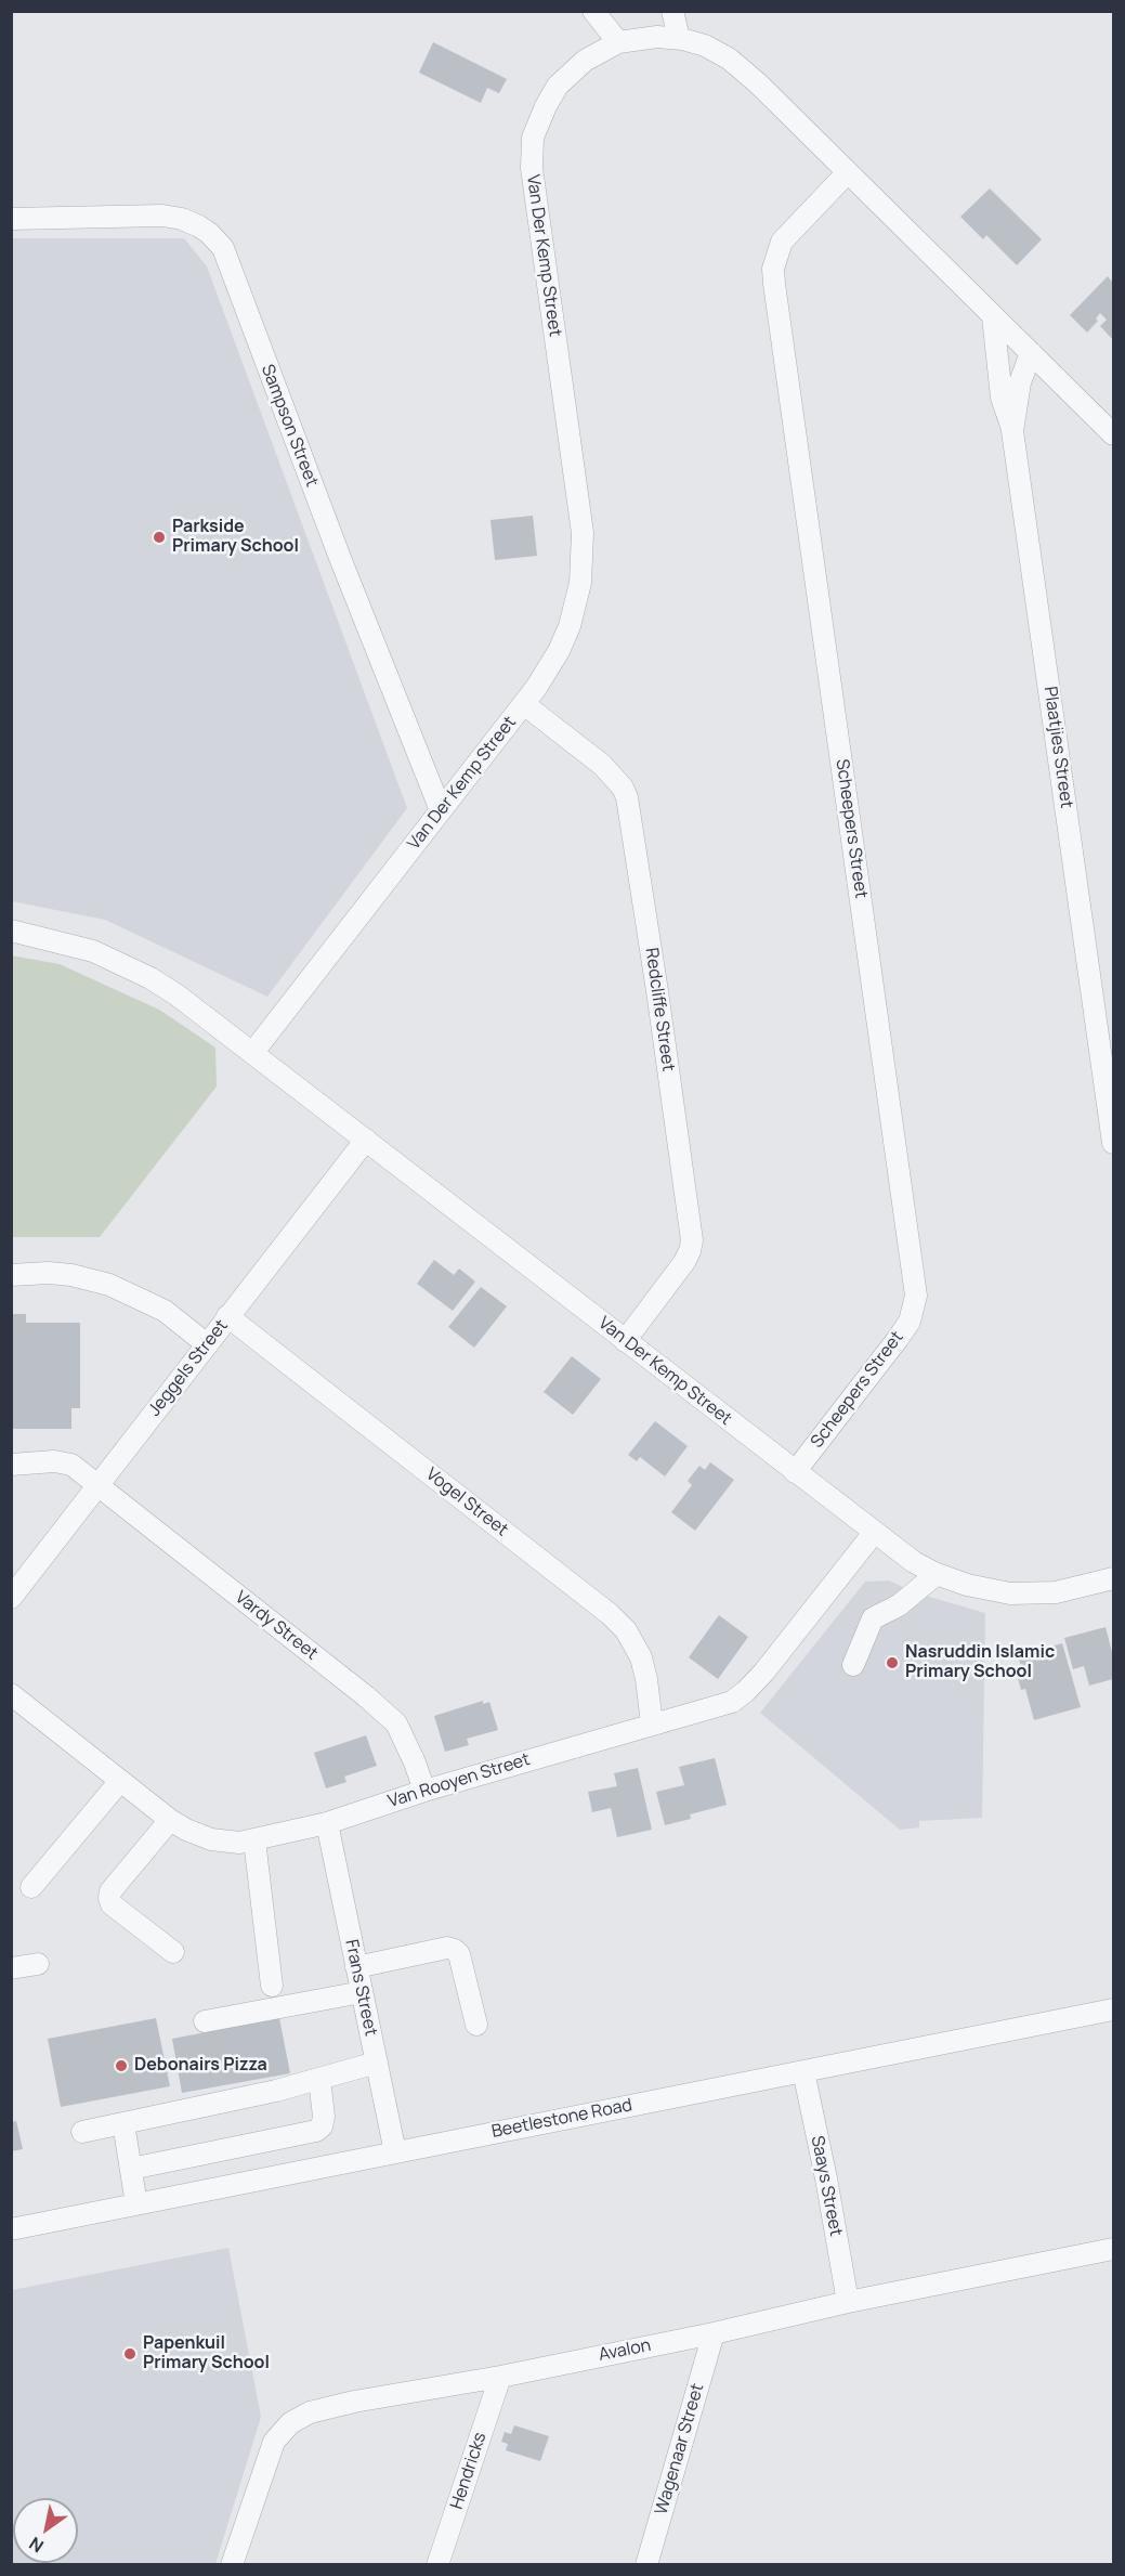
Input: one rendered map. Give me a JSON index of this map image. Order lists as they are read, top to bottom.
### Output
{
  "streets": {
    "street": [
      "Van Der Kemp Street",
      "Sampson Street",
      "Plaatjies Street",
      "Scheepers Street",
      "Redcliffe Street",
      "Jeggels Street",
      "Vogel Street",
      "Vardy Street",
      "Van Rooyen Street",
      "Frans Street",
      "Beetlestone Road",
      "Saays Street",
      "Avalon",
      "Wagenaar Street",
      "Hendricks"
    ]
  },
  "crossings": [
    ["Van Der Kemp Street", "Sampson Street"],
    ["Van Der Kemp Street", "Plaatjies Street"],
    ["Van Der Kemp Street", "Scheepers Street"],
    ["Van Der Kemp Street", "Redcliffe Street"],
    ["Van Der Kemp Street", "Jeggels Street"],
    ["Van Der Kemp Street", "Van Rooyen Street"],
    ["Jeggels Street", "Vogel Street"],
    ["Jeggels Street", "Vardy Street"],
    ["Vogel Street", "Van Rooyen Street"],
    ["Vardy Street", "Van Rooyen Street"],
    ["Van Rooyen Street", "Frans Street"],
    ["Frans Street", "Beetlestone Road"],
    ["Beetlestone Road", "Saays Street"],
    ["Saays Street", "Avalon"],
    ["Avalon", "Wagenaar Street"],
    ["Avalon", "Hendricks"]
  ],
  "places": [
    "Parkside Primary School",
    "Nasruddin Islamic Primary School",
    "Debonairs Pizza",
    "Papenkuil Primary School"
  ],
  "north": "bottom left"
}
